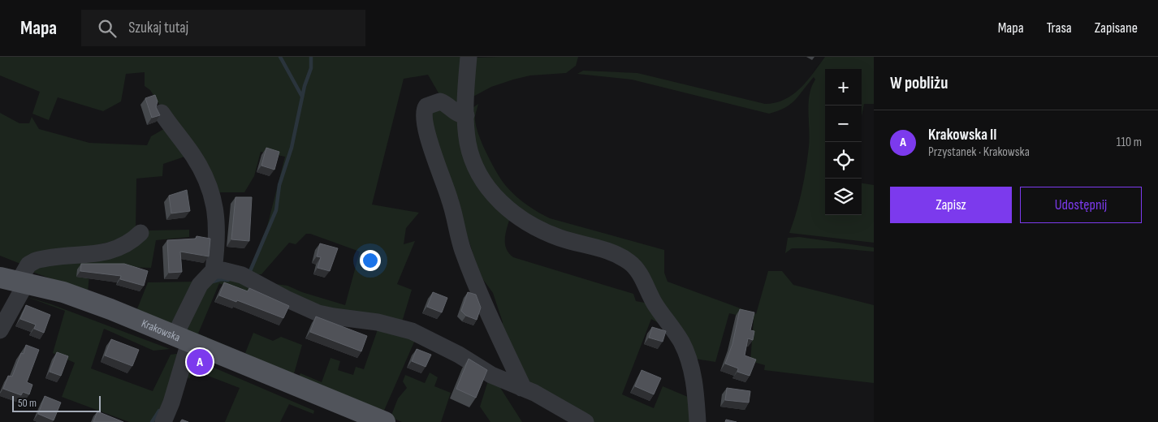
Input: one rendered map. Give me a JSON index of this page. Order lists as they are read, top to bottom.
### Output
{
  "streets": {
    "main road": ["Krakowska"]
  },
  "scale_bar": "50 m",
  "page": {
    "header": "Mapa",
    "search": "Szukaj tutaj",
    "nav": ["Mapa", "Trasa", "Zapisane"],
    "heading": "W pobliżu",
    "map_buttons": ["+", "−"],
    "list": [
      {
        "mark": "A",
        "name": "Krakowska II",
        "note": "Przystanek · Krakowska",
        "value": "110 m"
      }
    ],
    "buttons": ["Zapisz", "Udostępnij"],
    "pins": "A",
    "scale": "50 m"
  }
}
